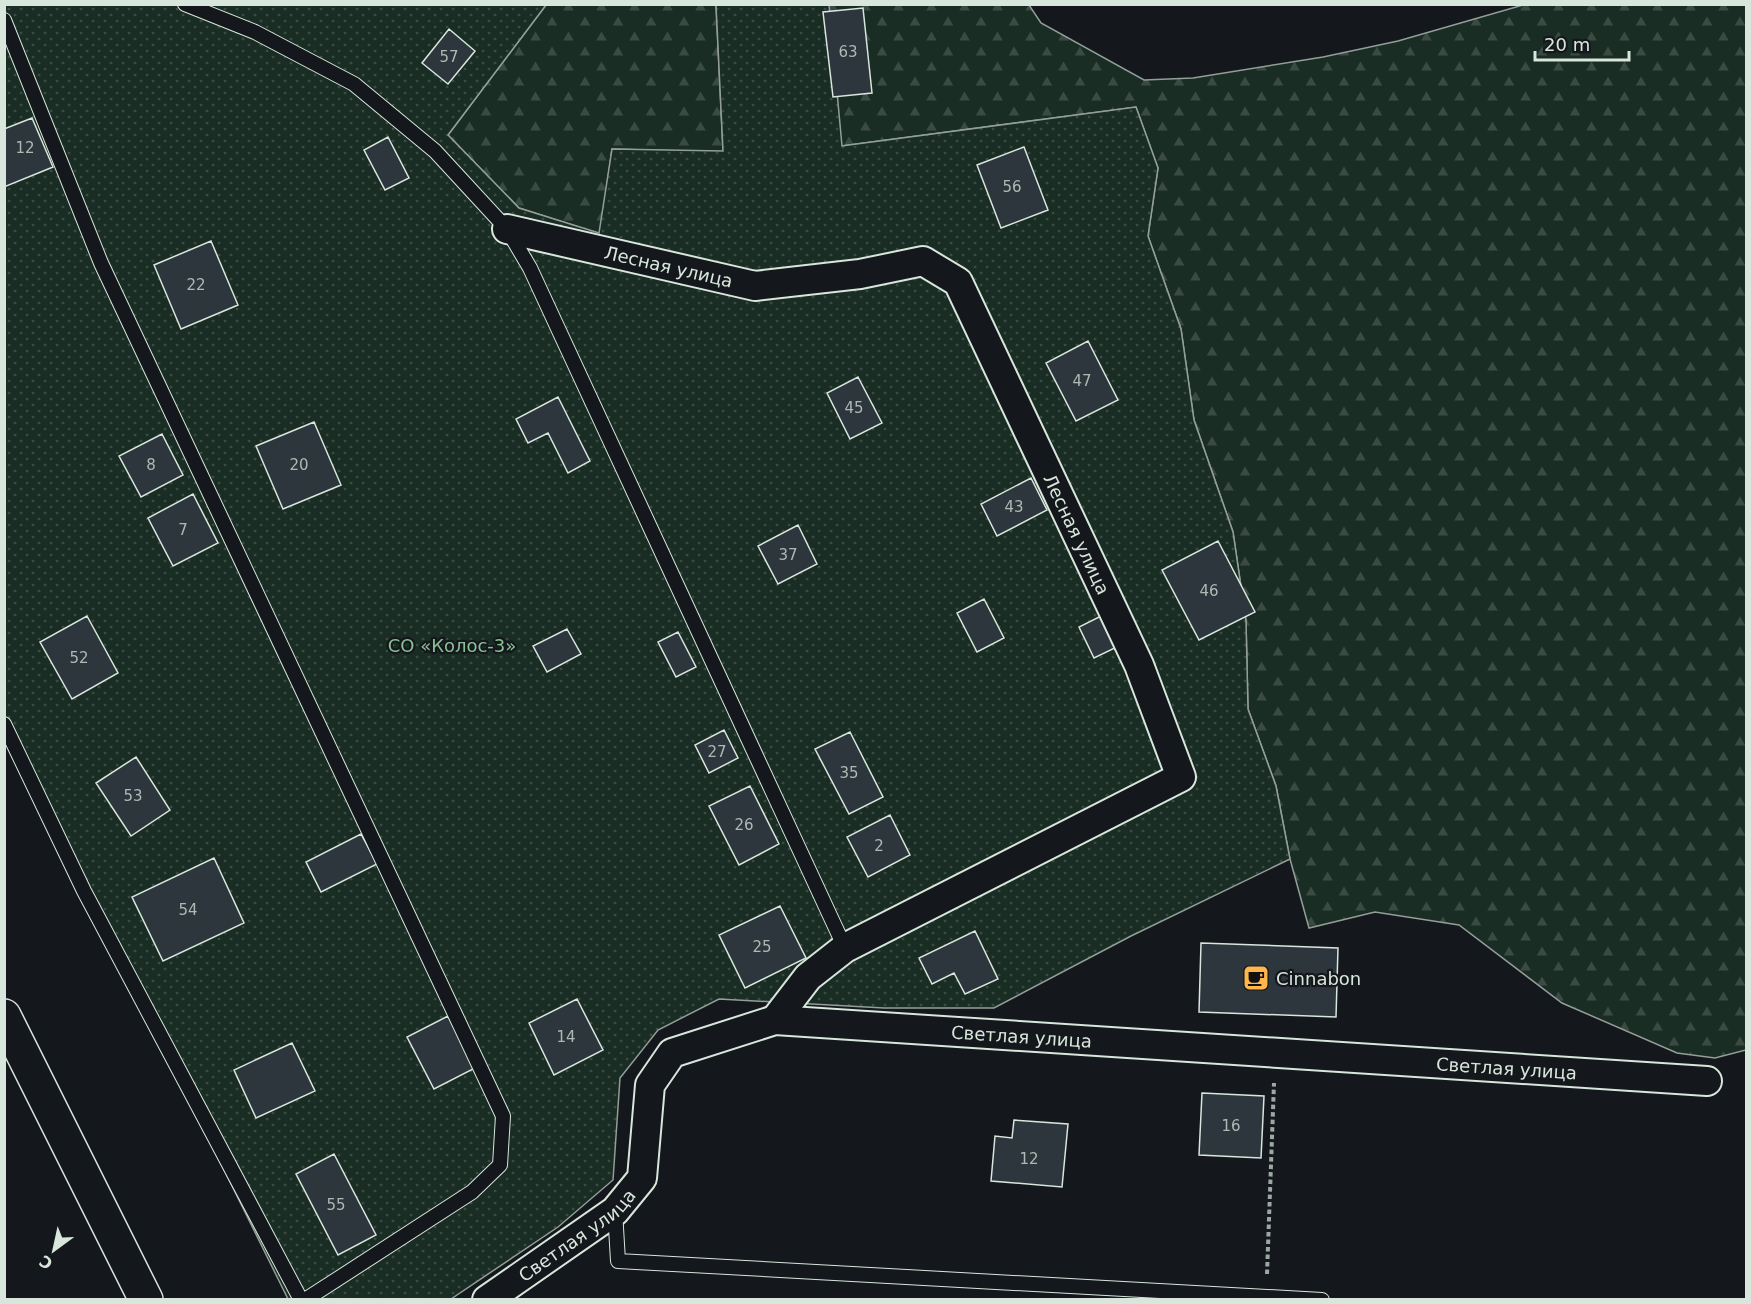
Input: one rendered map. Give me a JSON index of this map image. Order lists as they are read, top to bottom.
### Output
{
  "streets": {
    "street": ["Лесная улица", "Светлая улица"]
  },
  "crossings": [
    ["Лесная улица", "Светлая улица"]
  ],
  "parks": ["СО «Колос-3»"],
  "places": {
    "cafe": ["Cinnabon"]
  },
  "house_numbers": [
    "63",
    "57",
    "12",
    "56",
    "22",
    "47",
    "45",
    "8",
    "20",
    "43",
    "7",
    "37",
    "46",
    "52",
    "27",
    "35",
    "53",
    "26",
    "2",
    "54",
    "25",
    "14",
    "16",
    "12",
    "55"
  ],
  "scale_bar": "20 m",
  "north": "bottom left"
}
